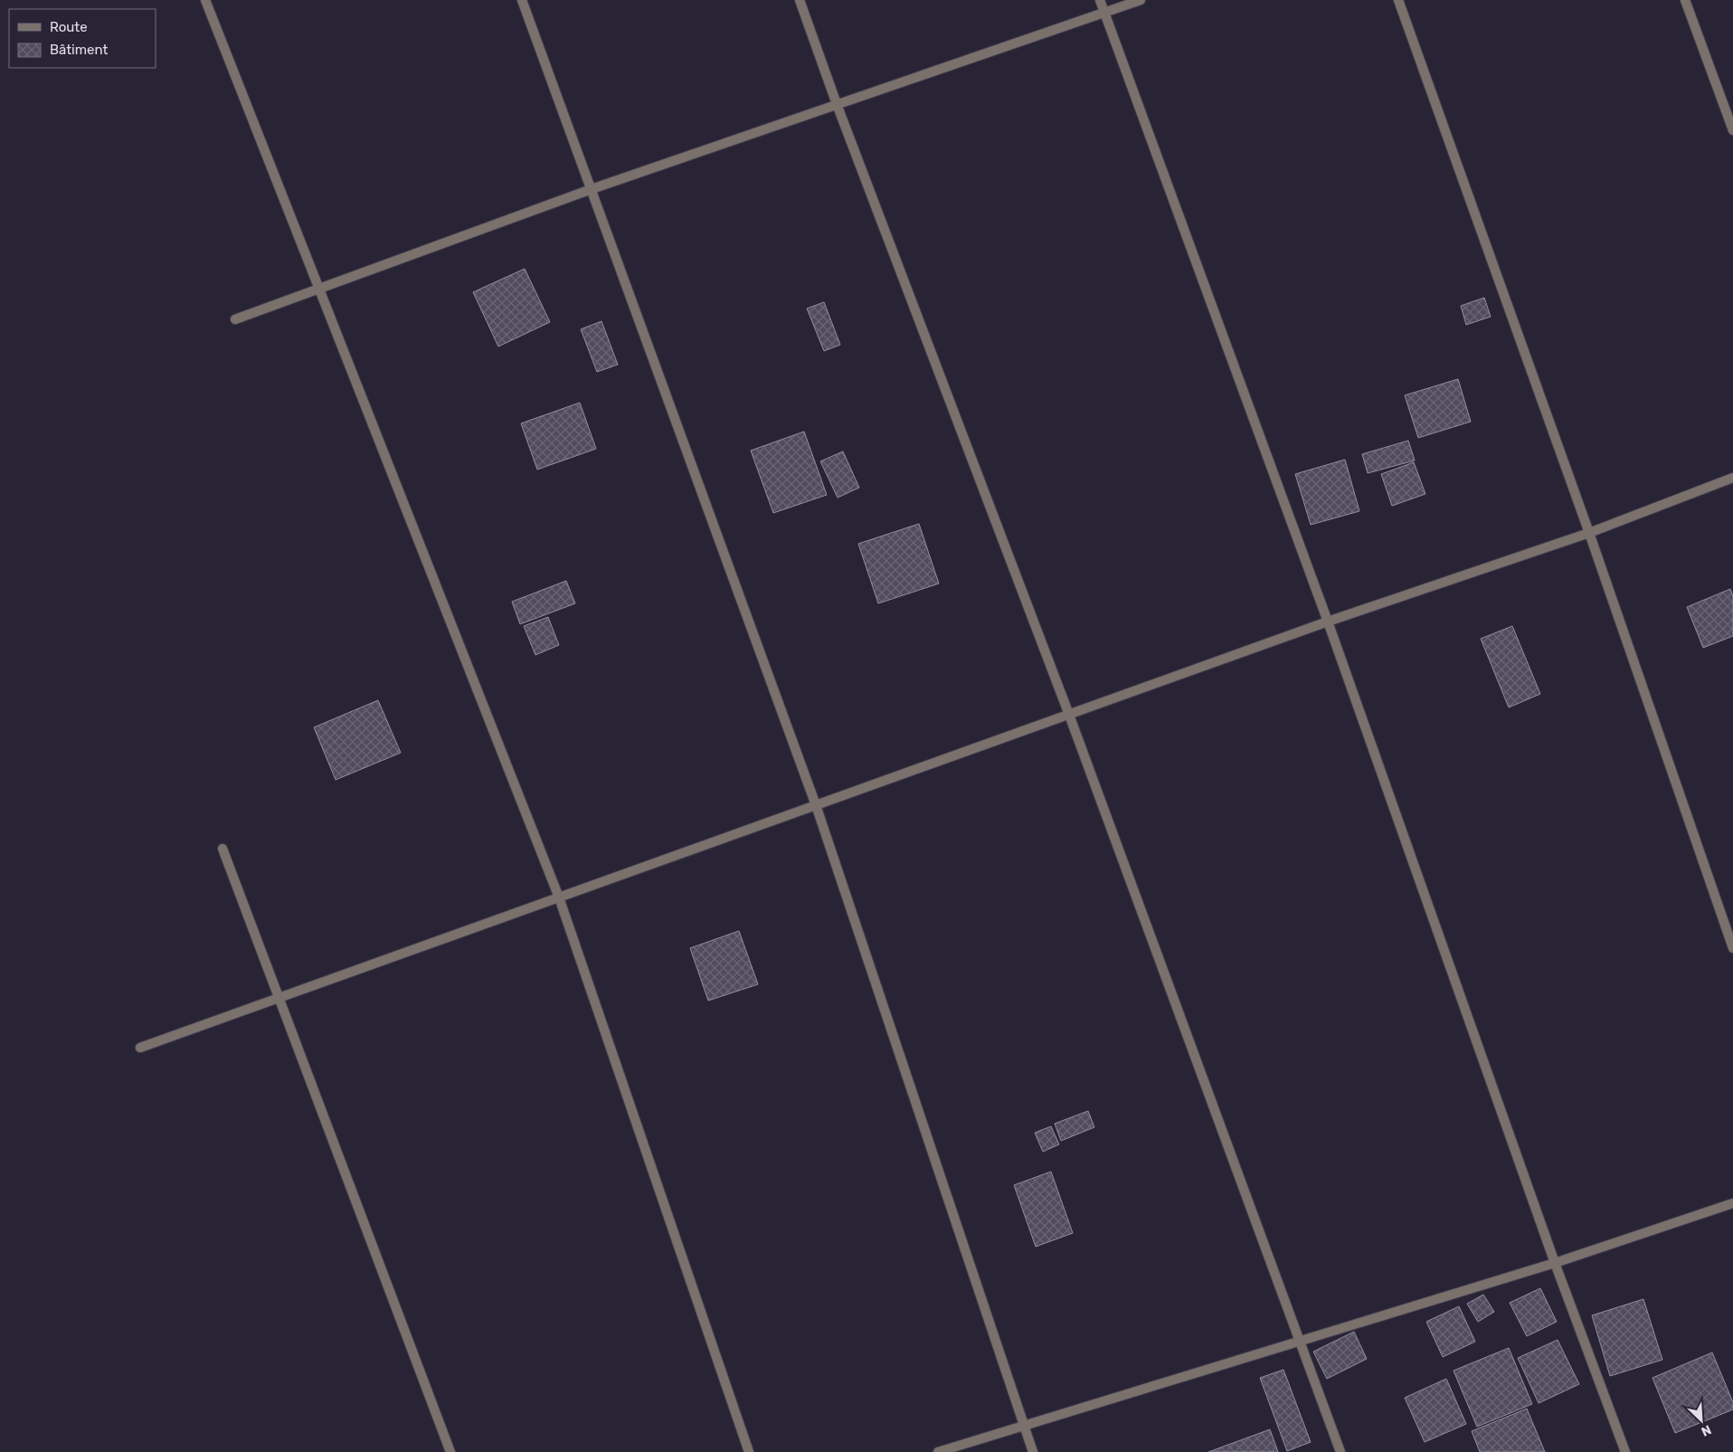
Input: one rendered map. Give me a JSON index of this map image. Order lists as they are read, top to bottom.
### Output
{
  "legend": ["Route", "Bâtiment"],
  "north": "bottom right"
}
